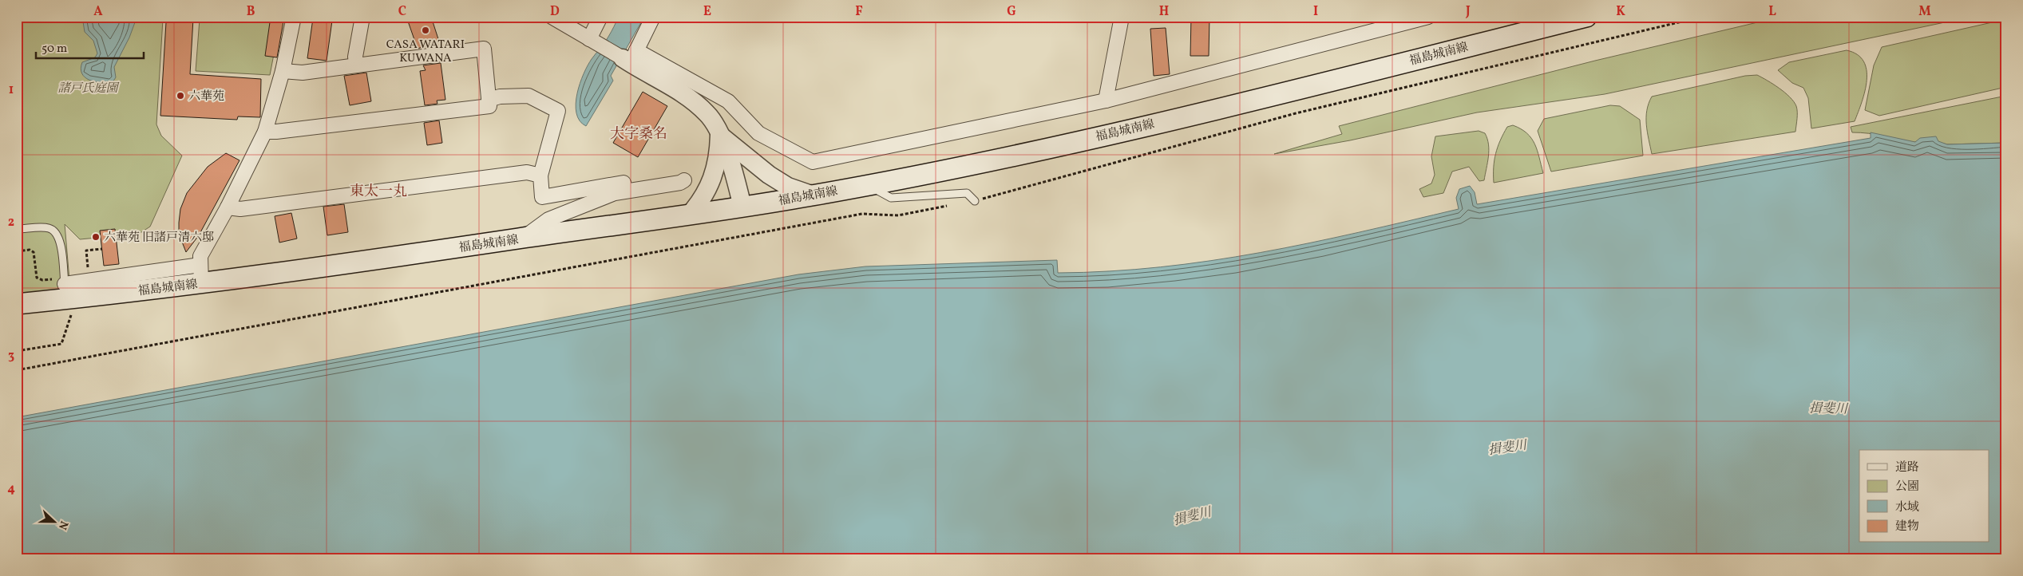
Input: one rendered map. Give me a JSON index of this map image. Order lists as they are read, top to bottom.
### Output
{
  "streets": {
    "main road": ["福島城南線"]
  },
  "districts": ["大字桑名", "東太一丸"],
  "water": ["揖斐川"],
  "parks": ["諸戸氏庭園"],
  "places": ["CASA WATARI KUWANA", "六華苑", "六華苑 旧諸戸清六邸"],
  "legend": [
    "道路",
    "公園",
    "水域",
    "建物"
  ],
  "scale_bar": "50 m",
  "north": "right",
  "grid": {
    "columns": [
      "A",
      "B",
      "C",
      "D",
      "E",
      "F",
      "G",
      "H",
      "I",
      "J",
      "K",
      "L",
      "M"
    ],
    "rows": [
      "1",
      "2",
      "3",
      "4"
    ]
  }
}
